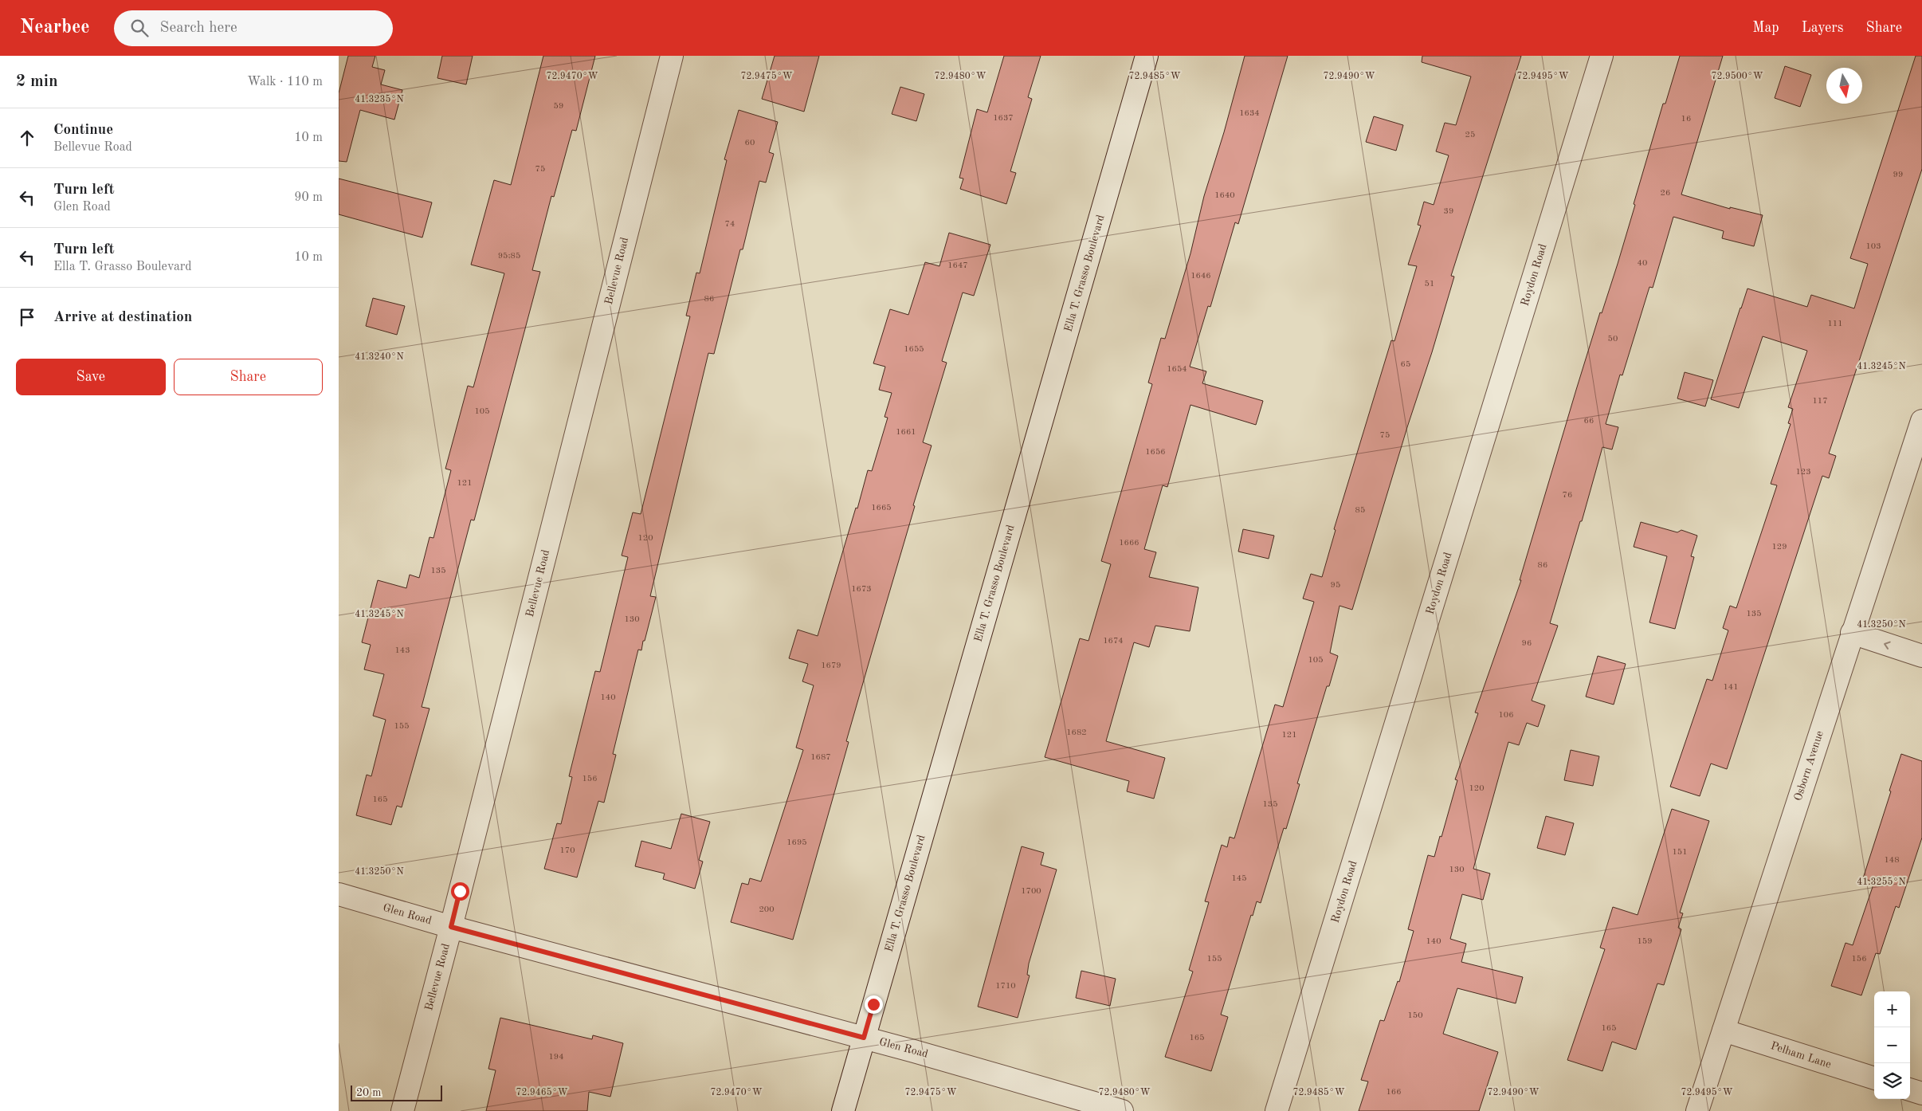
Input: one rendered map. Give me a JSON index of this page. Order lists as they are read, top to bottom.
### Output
{
  "streets": {
    "street": [
      "Bellevue Road",
      "Ella T. Grasso Boulevard",
      "Roydon Road",
      "Osborn Avenue",
      "Glen Road",
      "Pelham Lane"
    ]
  },
  "crossings": [
    ["Bellevue Road", "Glen Road"],
    ["Ella T. Grasso Boulevard", "Glen Road"],
    ["Osborn Avenue", "Pelham Lane"]
  ],
  "house_numbers": [
    "59",
    "1634",
    "1637",
    "16",
    "25",
    "60",
    "75",
    "99",
    "26",
    "1640",
    "39",
    "74",
    "103",
    "95;85",
    "40",
    "1647",
    "1646",
    "51",
    "86",
    "111",
    "50",
    "1655",
    "65",
    "1654",
    "117",
    "105",
    "66",
    "1661",
    "75",
    "1656",
    "123",
    "121",
    "76",
    "1665",
    "85",
    "120",
    "1666",
    "129",
    "86",
    "135",
    "95",
    "1673",
    "135",
    "130",
    "1674",
    "96",
    "143",
    "105",
    "1679",
    "141",
    "140",
    "106",
    "155",
    "1682",
    "121",
    "1687",
    "156",
    "120",
    "165",
    "135",
    "1695",
    "170",
    "151",
    "148",
    "130",
    "145",
    "1700",
    "200",
    "140",
    "159",
    "155",
    "156",
    "1710",
    "150",
    "165",
    "165",
    "194",
    "166"
  ],
  "scale_bar": "20 m",
  "north": "bottom",
  "page": {
    "header": "Nearbee",
    "search": "Search here",
    "nav": ["Map", "Layers", "Share"],
    "heading": ["2 min", "Walk · 110 m"],
    "list": [
      ["Continue", "Bellevue Road", "10 m"],
      ["Turn left", "Glen Road", "90 m"],
      ["Turn left", "Ella T. Grasso Boulevard", "10 m"],
      "Arrive at destination"
    ],
    "buttons": ["Save", "Share"],
    "map_buttons": ["+", "−"],
    "scale": "20 m"
  },
  "coordinates": [
    "72.9470°W",
    "72.9475°W",
    "72.9480°W",
    "72.9485°W",
    "72.9490°W",
    "72.9495°W",
    "72.9500°W",
    "41.3235°N",
    "41.3240°N",
    "41.3245°N",
    "41.3250°N",
    "41.3255°N",
    "72.9465°W"
  ]
}
